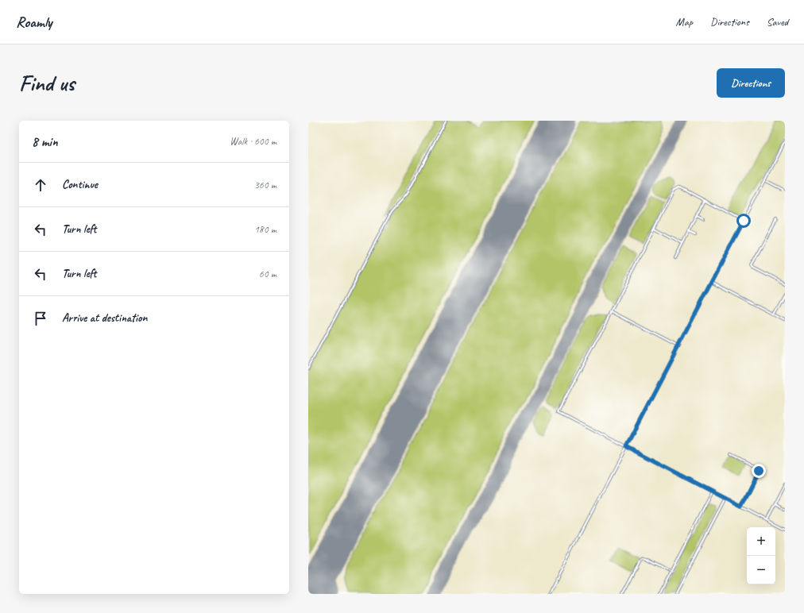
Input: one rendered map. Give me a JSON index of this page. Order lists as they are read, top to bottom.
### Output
{
  "page": {
    "header": "Roamly",
    "nav": ["Map", "Directions", "Saved"],
    "buttons": "Directions",
    "title": "Find us",
    "heading": ["8 min", "Walk · 600 m"],
    "list": [
      ["Continue", "360 m"],
      ["Turn left", "180 m"],
      ["Turn left", "60 m"],
      "Arrive at destination"
    ],
    "map_buttons": ["+", "−"]
  }
}
